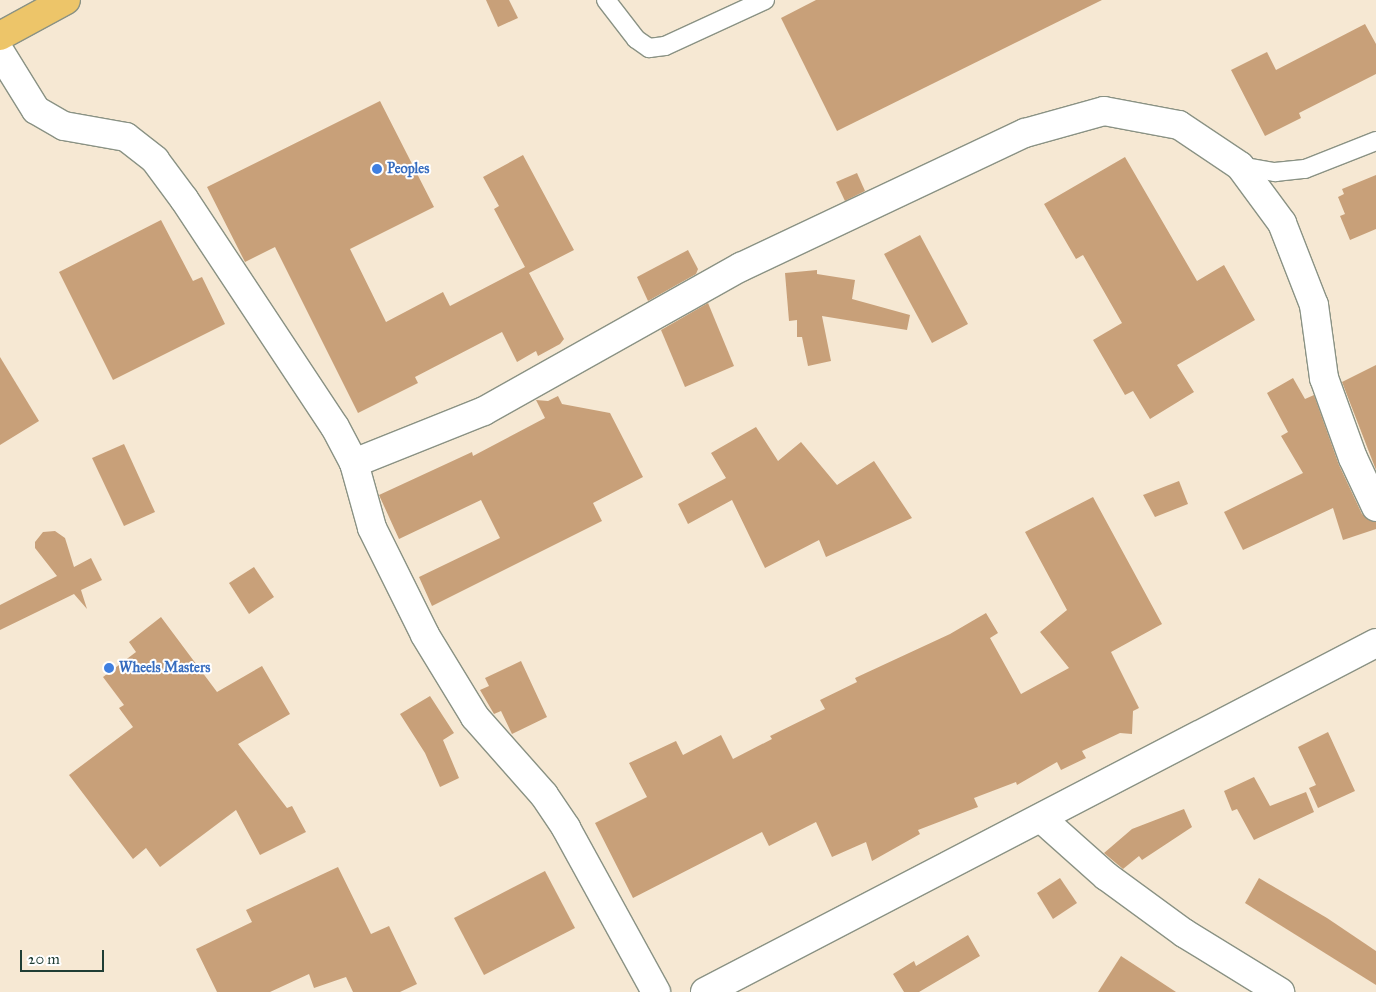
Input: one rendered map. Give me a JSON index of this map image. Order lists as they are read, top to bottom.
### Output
{
  "places": ["Peoples", "Wheels Masters"],
  "scale_bar": "20 m"
}
